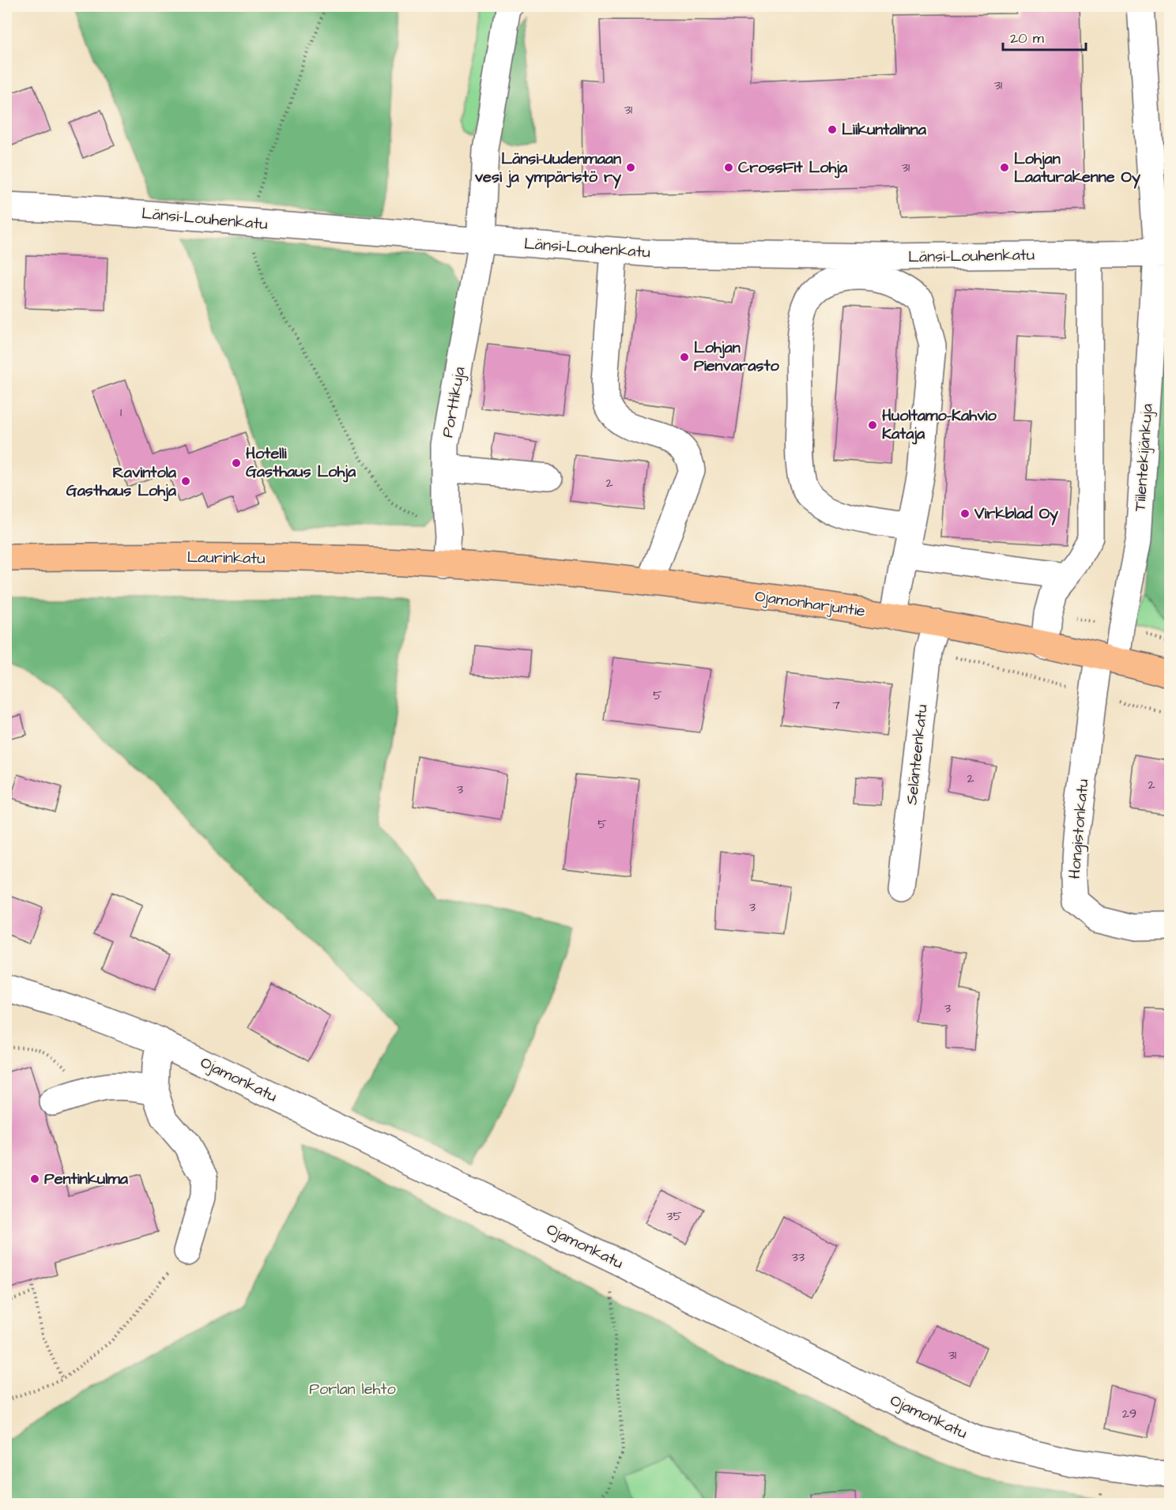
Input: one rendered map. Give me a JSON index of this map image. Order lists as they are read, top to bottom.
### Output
{
  "streets": {
    "main road": ["Laurinkatu", "Ojamonharjuntie"],
    "street": [
      "Länsi-Louhenkatu",
      "Porttikuja",
      "Tiilentekijänkuja",
      "Selänteenkatu",
      "Hongistonkatu",
      "Ojamonkatu"
    ]
  },
  "crossings": [
    ["Länsi-Louhenkatu", "Porttikuja"],
    ["Länsi-Louhenkatu", "Tiilentekijänkuja"],
    ["Porttikuja", "Laurinkatu"],
    ["Porttikuja", "Ojamonharjuntie"],
    ["Tiilentekijänkuja", "Ojamonharjuntie"],
    ["Tiilentekijänkuja", "Hongistonkatu"],
    ["Laurinkatu", "Ojamonharjuntie"],
    ["Ojamonharjuntie", "Selänteenkatu"],
    ["Ojamonharjuntie", "Hongistonkatu"]
  ],
  "parks": ["Porlan lehto"],
  "places": [
    "Liikuntalinna",
    "Länsi-Uudenmaan vesi ja ympäristö ry",
    "CrossFit Lohja",
    "Lohjan Laaturakenne Oy",
    "Lohjan Pienvarasto",
    "Huoltamo-Kahvio Kataja",
    "Hotelli Gasthaus Lohja",
    "Ravintola Gasthaus Lohja",
    "Virkblad Oy",
    "Pentinkulma"
  ],
  "house_numbers": [
    "31",
    "31",
    "31",
    "1",
    "2",
    "5",
    "7",
    "2",
    "2",
    "3",
    "5",
    "3",
    "3",
    "35",
    "33",
    "31",
    "29"
  ],
  "scale_bar": "20 m"
}
